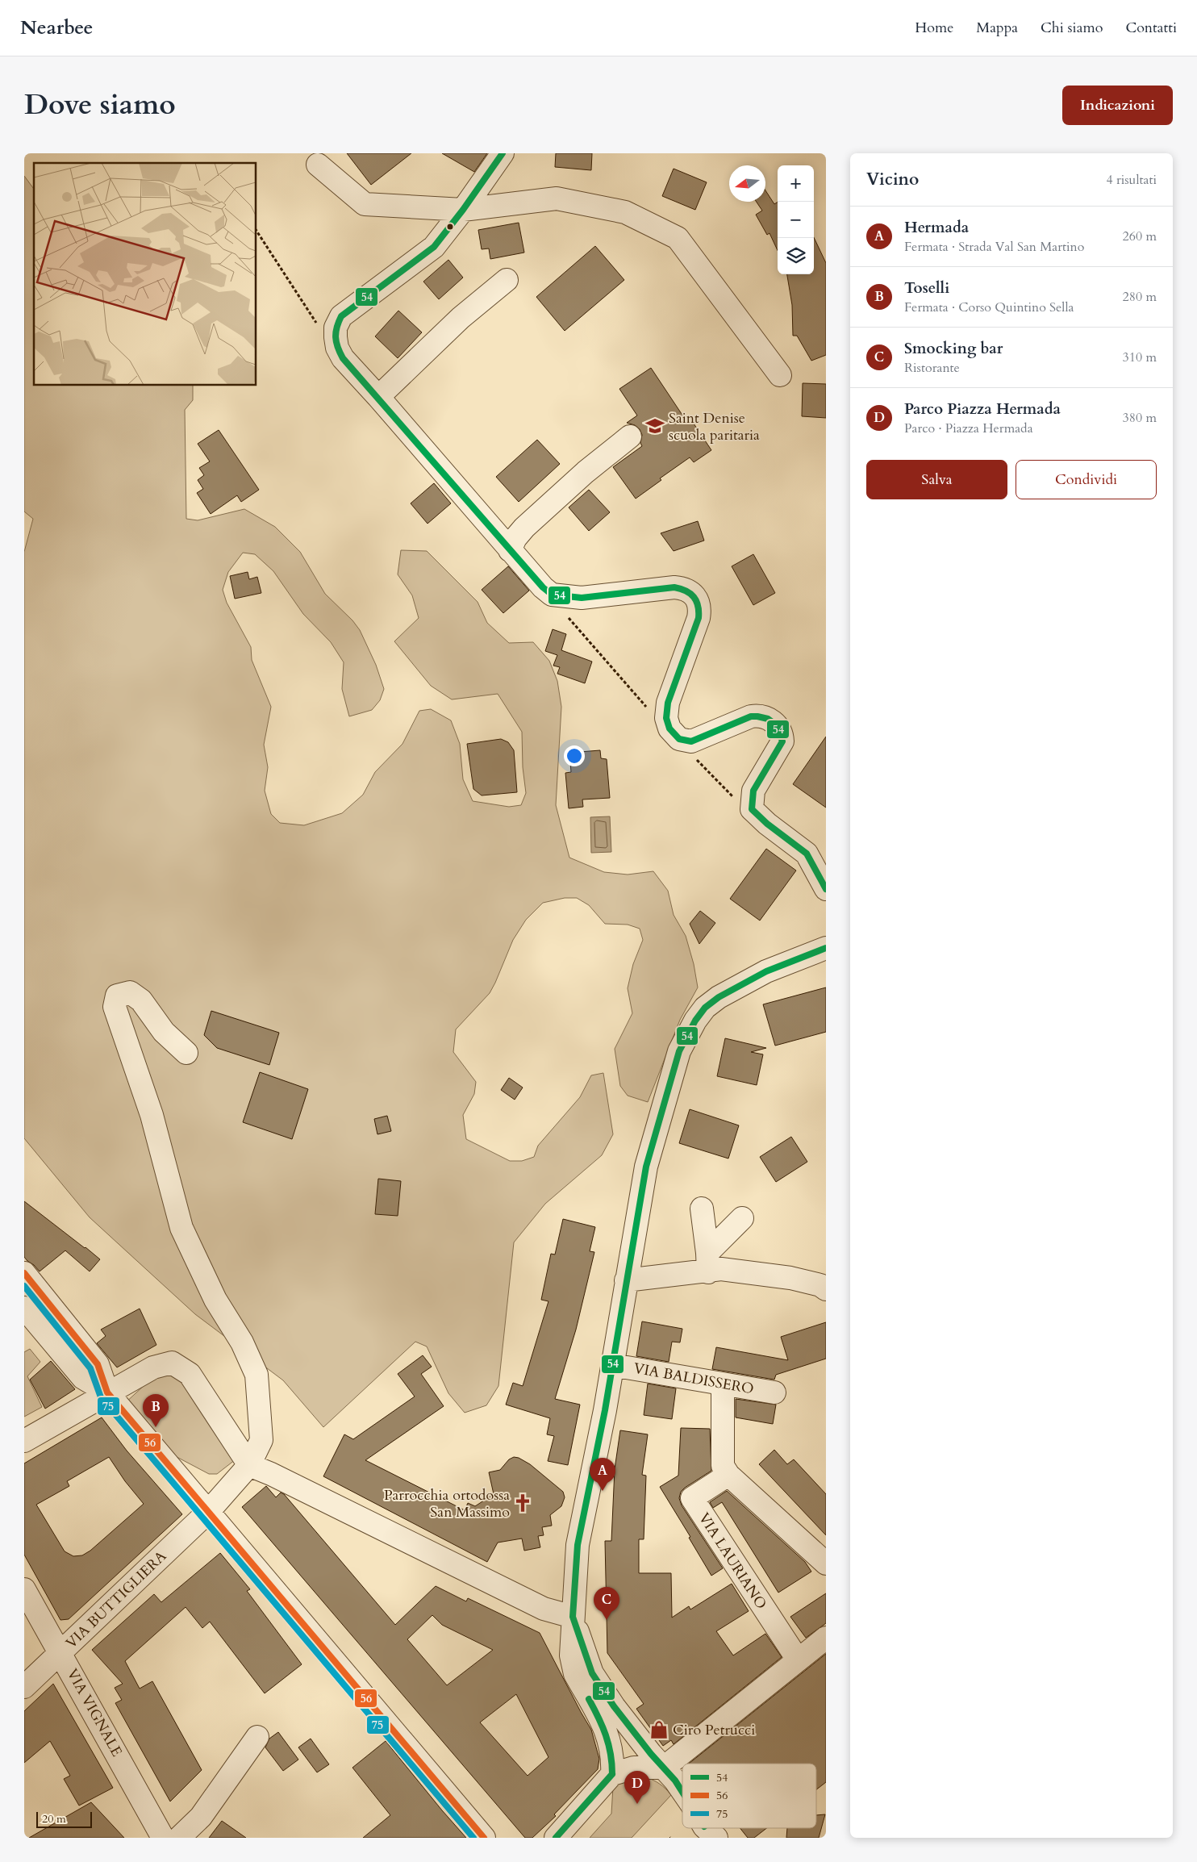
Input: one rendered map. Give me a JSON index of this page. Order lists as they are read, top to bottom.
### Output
{
  "streets": {
    "street": [
      "VIA BALDISSERO",
      "VIA LAURIANO",
      "VIA BUTTIGLIERA",
      "VIA VIGNALE"
    ]
  },
  "crossings": [
    ["VIA BUTTIGLIERA", "VIA VIGNALE"]
  ],
  "places": {
    "school or university": ["Saint Denise scuola paritaria"],
    "church": ["Parrocchia ortodossa San Massimo"],
    "shop": ["Ciro Petrucci"]
  },
  "lines": ["transit line 54", "transit line 56", "transit line 75"],
  "legend": ["54", "56", "75"],
  "scale_bar": "20 m",
  "north": "left",
  "page": {
    "header": "Nearbee",
    "nav": [
      "Home",
      "Mappa",
      "Chi siamo",
      "Contatti"
    ],
    "title": "Dove siamo",
    "buttons": [
      "Indicazioni",
      ["Salva", "Condividi"]
    ],
    "heading": ["Vicino", "4 risultati"],
    "map_buttons": ["+", "−"],
    "list": [
      {
        "mark": "A",
        "name": "Hermada",
        "note": "Fermata · Strada Val San Martino",
        "value": "260 m"
      },
      {
        "mark": "B",
        "name": "Toselli",
        "note": "Fermata · Corso Quintino Sella",
        "value": "280 m"
      },
      {
        "mark": "C",
        "name": "Smocking bar",
        "note": "Ristorante",
        "value": "310 m"
      },
      {
        "mark": "D",
        "name": "Parco Piazza Hermada",
        "note": "Parco · Piazza Hermada",
        "value": "380 m"
      }
    ],
    "pins": [
      "B",
      "A",
      "C",
      "D"
    ],
    "scale": "20 m"
  }
}
